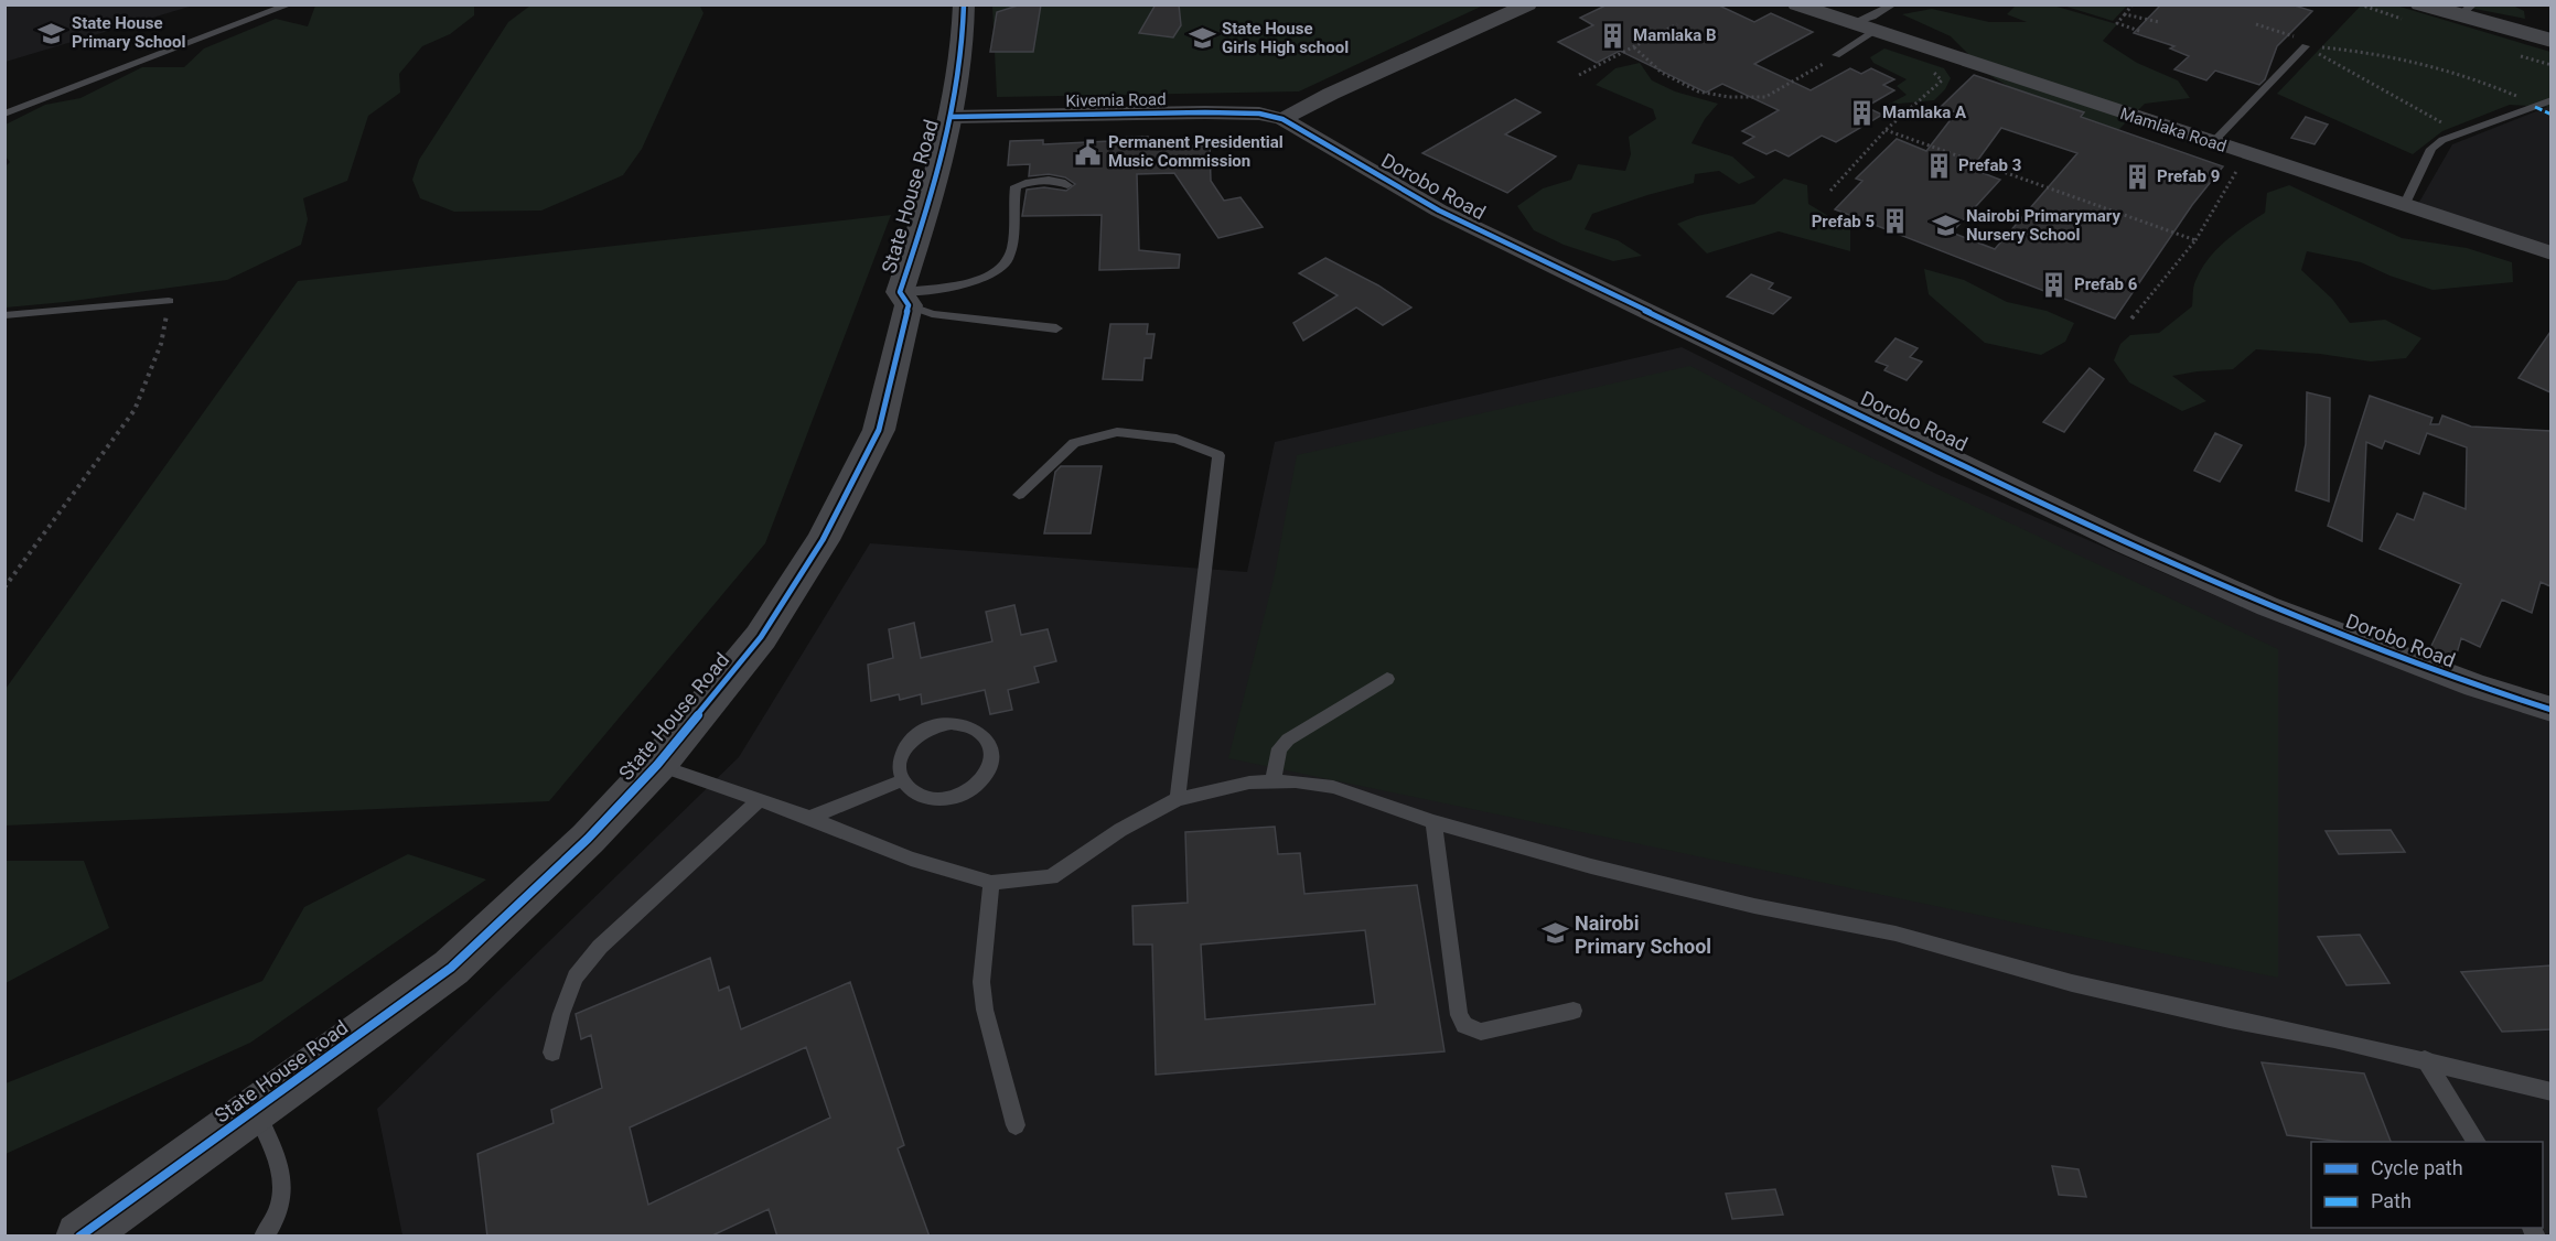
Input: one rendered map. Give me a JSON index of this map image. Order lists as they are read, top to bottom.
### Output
{
  "streets": {
    "street": [
      "Kivemia Road",
      "Mamlaka Road",
      "Dorobo Road",
      "State House Road"
    ]
  },
  "crossings": [
    ["Kivemia Road", "Dorobo Road"],
    ["Kivemia Road", "State House Road"]
  ],
  "places": {
    "school or university": [
      "State House Primary School",
      "State House Girls High school",
      "Nairobi Primarymary Nursery School",
      "Nairobi Primary School"
    ],
    "building": [
      "Mamlaka B",
      "Mamlaka A",
      "Prefab 3",
      "Prefab 9",
      "Prefab 5",
      "Prefab 6"
    ],
    "public building": ["Permanent Presidential Music Commission"]
  },
  "legend": ["Cycle path", "Path"]
}
